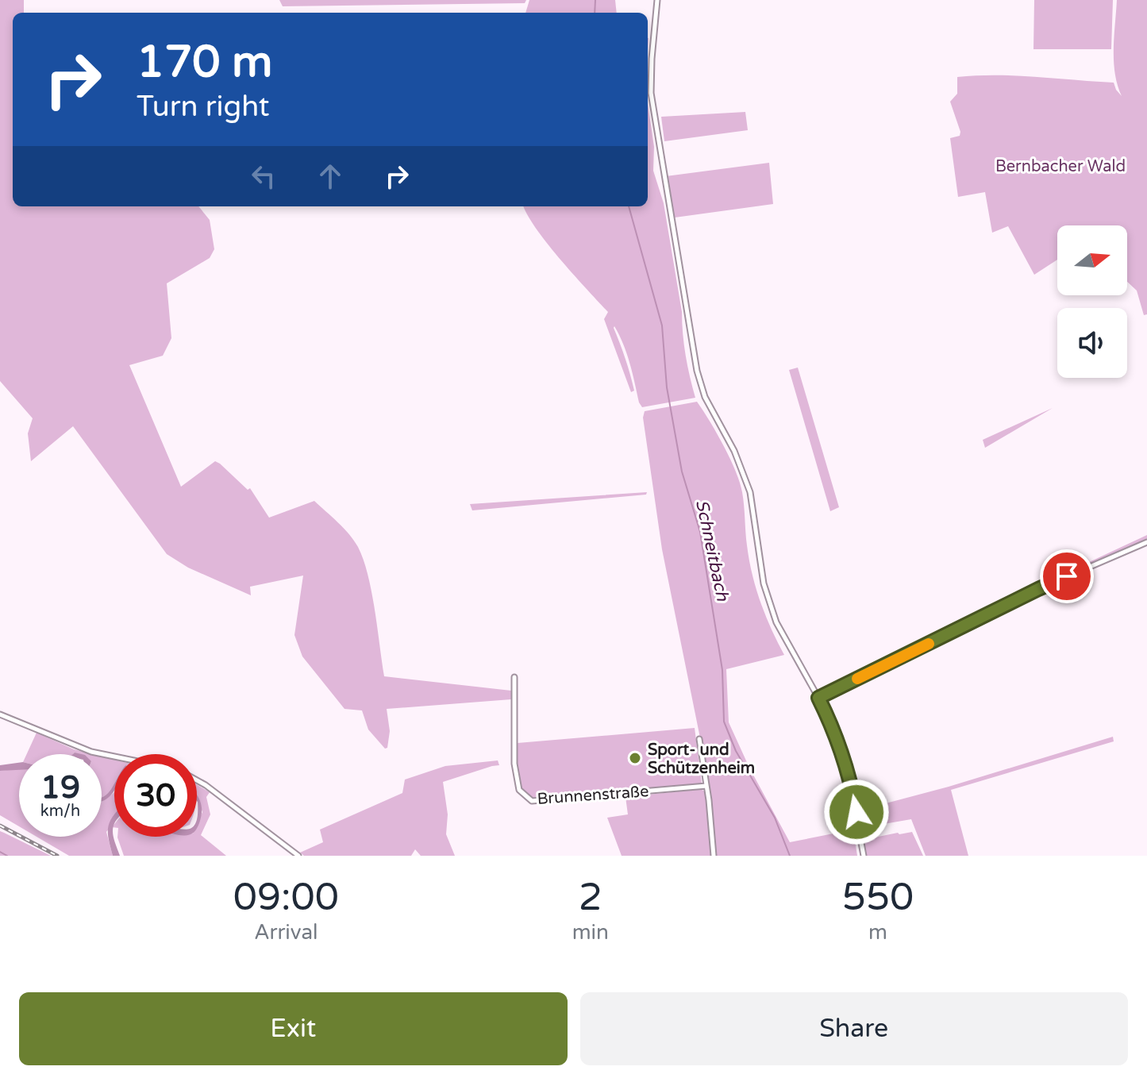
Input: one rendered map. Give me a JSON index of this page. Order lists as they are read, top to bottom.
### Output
{
  "streets": {
    "street": ["Brunnenstraße"]
  },
  "water": ["Schneitbach"],
  "parks": ["Bernbacher Wald"],
  "places": ["Sport- und Schützenheim"],
  "north": "right",
  "page": {
    "turn": ["170 m", "Turn right"],
    "speed": "19 km/h",
    "limit": "30",
    "eta": [
      "09:00",
      "Arrival",
      "2",
      "min",
      "550",
      "m"
    ],
    "buttons": ["Exit", "Share"]
  }
}
